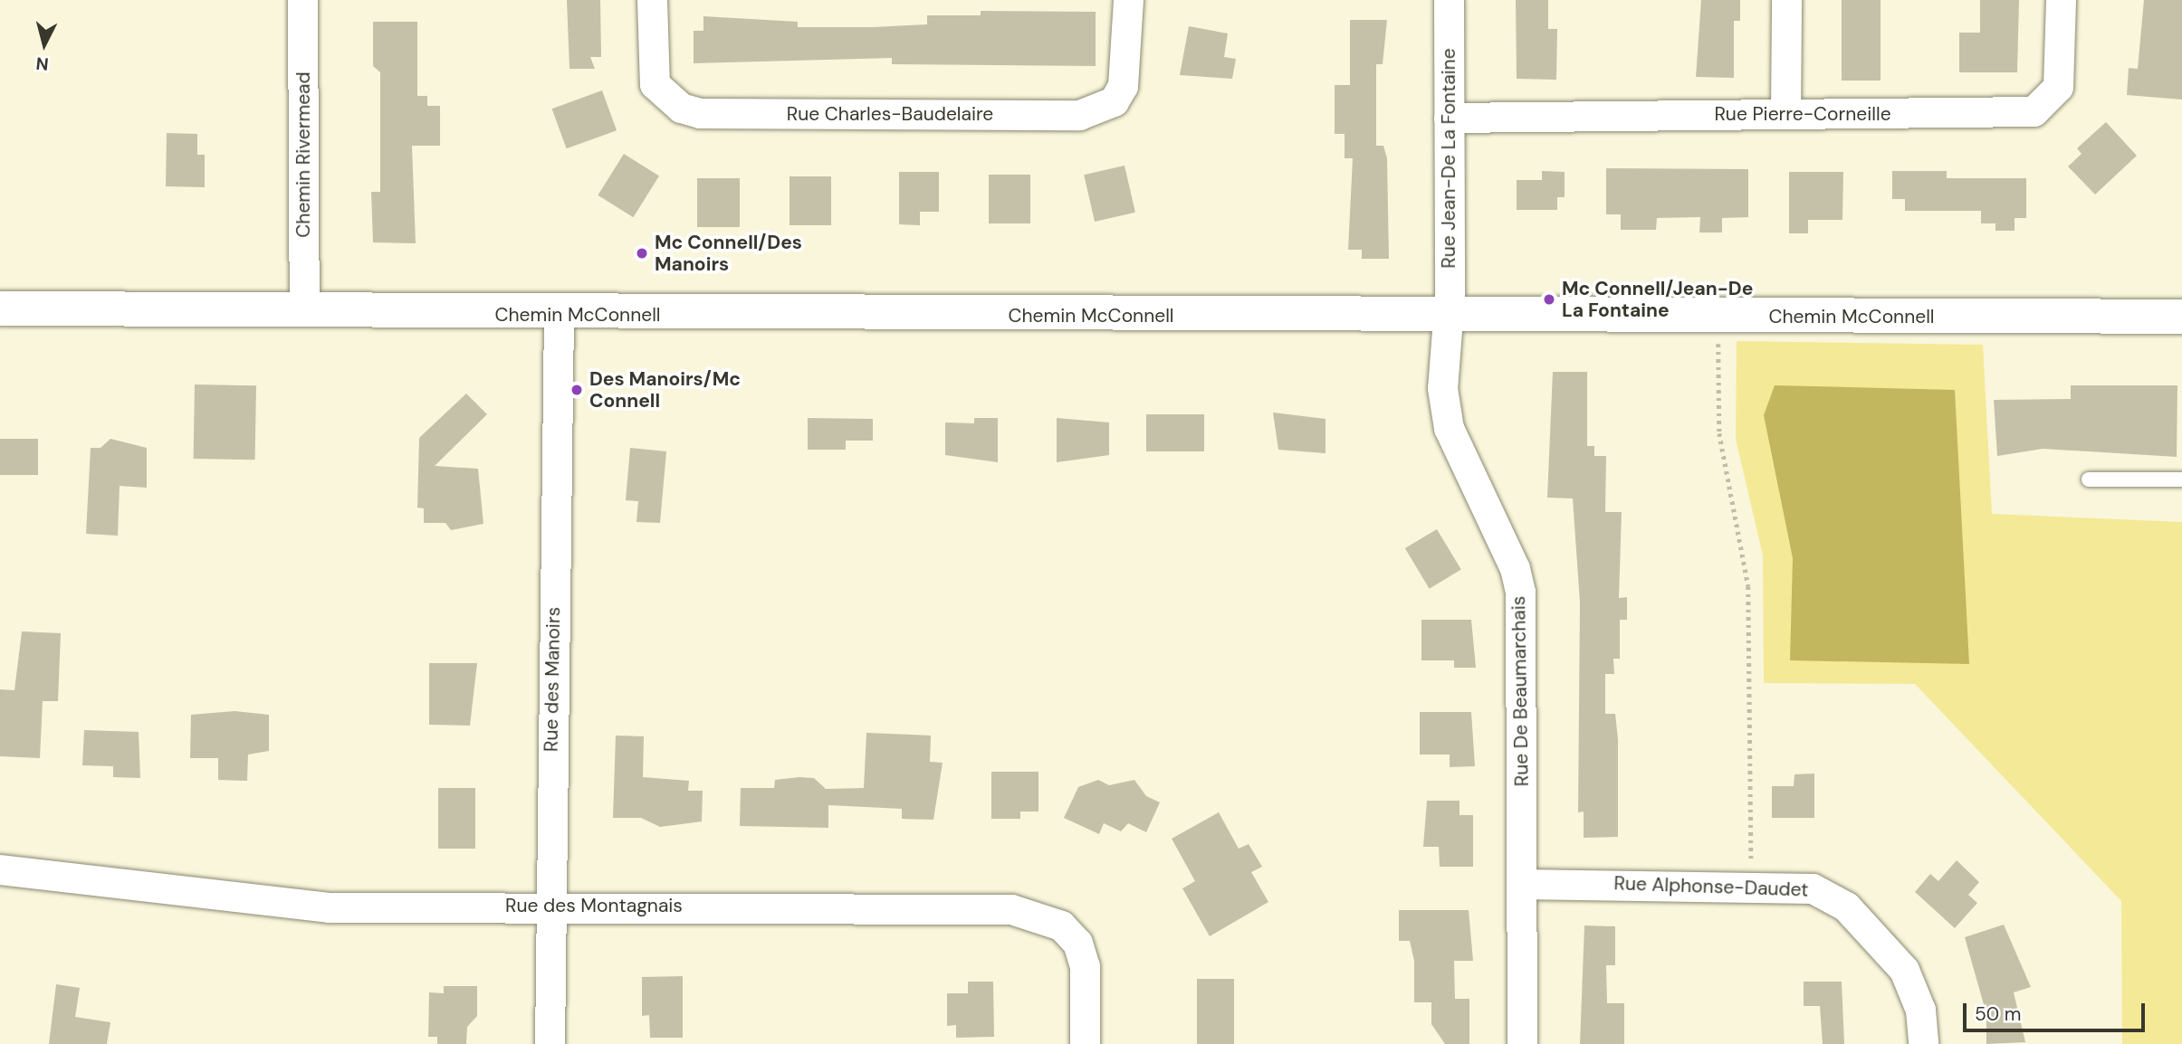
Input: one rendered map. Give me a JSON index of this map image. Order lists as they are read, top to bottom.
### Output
{
  "streets": {
    "street": [
      "Rue Charles-Baudelaire",
      "Rue Pierre-Corneille",
      "Chemin Rivermead",
      "Rue Jean-De La Fontaine",
      "Chemin McConnell",
      "Rue des Manoirs",
      "Rue De Beaumarchais",
      "Rue Alphonse-Daudet",
      "Rue des Montagnais"
    ]
  },
  "crossings": [
    ["Rue Pierre-Corneille", "Rue Jean-De La Fontaine"],
    ["Chemin Rivermead", "Chemin McConnell"],
    ["Rue Jean-De La Fontaine", "Chemin McConnell"],
    ["Rue Jean-De La Fontaine", "Rue De Beaumarchais"],
    ["Chemin McConnell", "Rue des Manoirs"],
    ["Chemin McConnell", "Rue De Beaumarchais"],
    ["Rue des Manoirs", "Rue des Montagnais"],
    ["Rue De Beaumarchais", "Rue Alphonse-Daudet"]
  ],
  "places": ["Mc Connell/Des Manoirs", "Mc Connell/Jean-De La Fontaine", "Des Manoirs/Mc Connell"],
  "scale_bar": "50 m",
  "north": "bottom"
}
